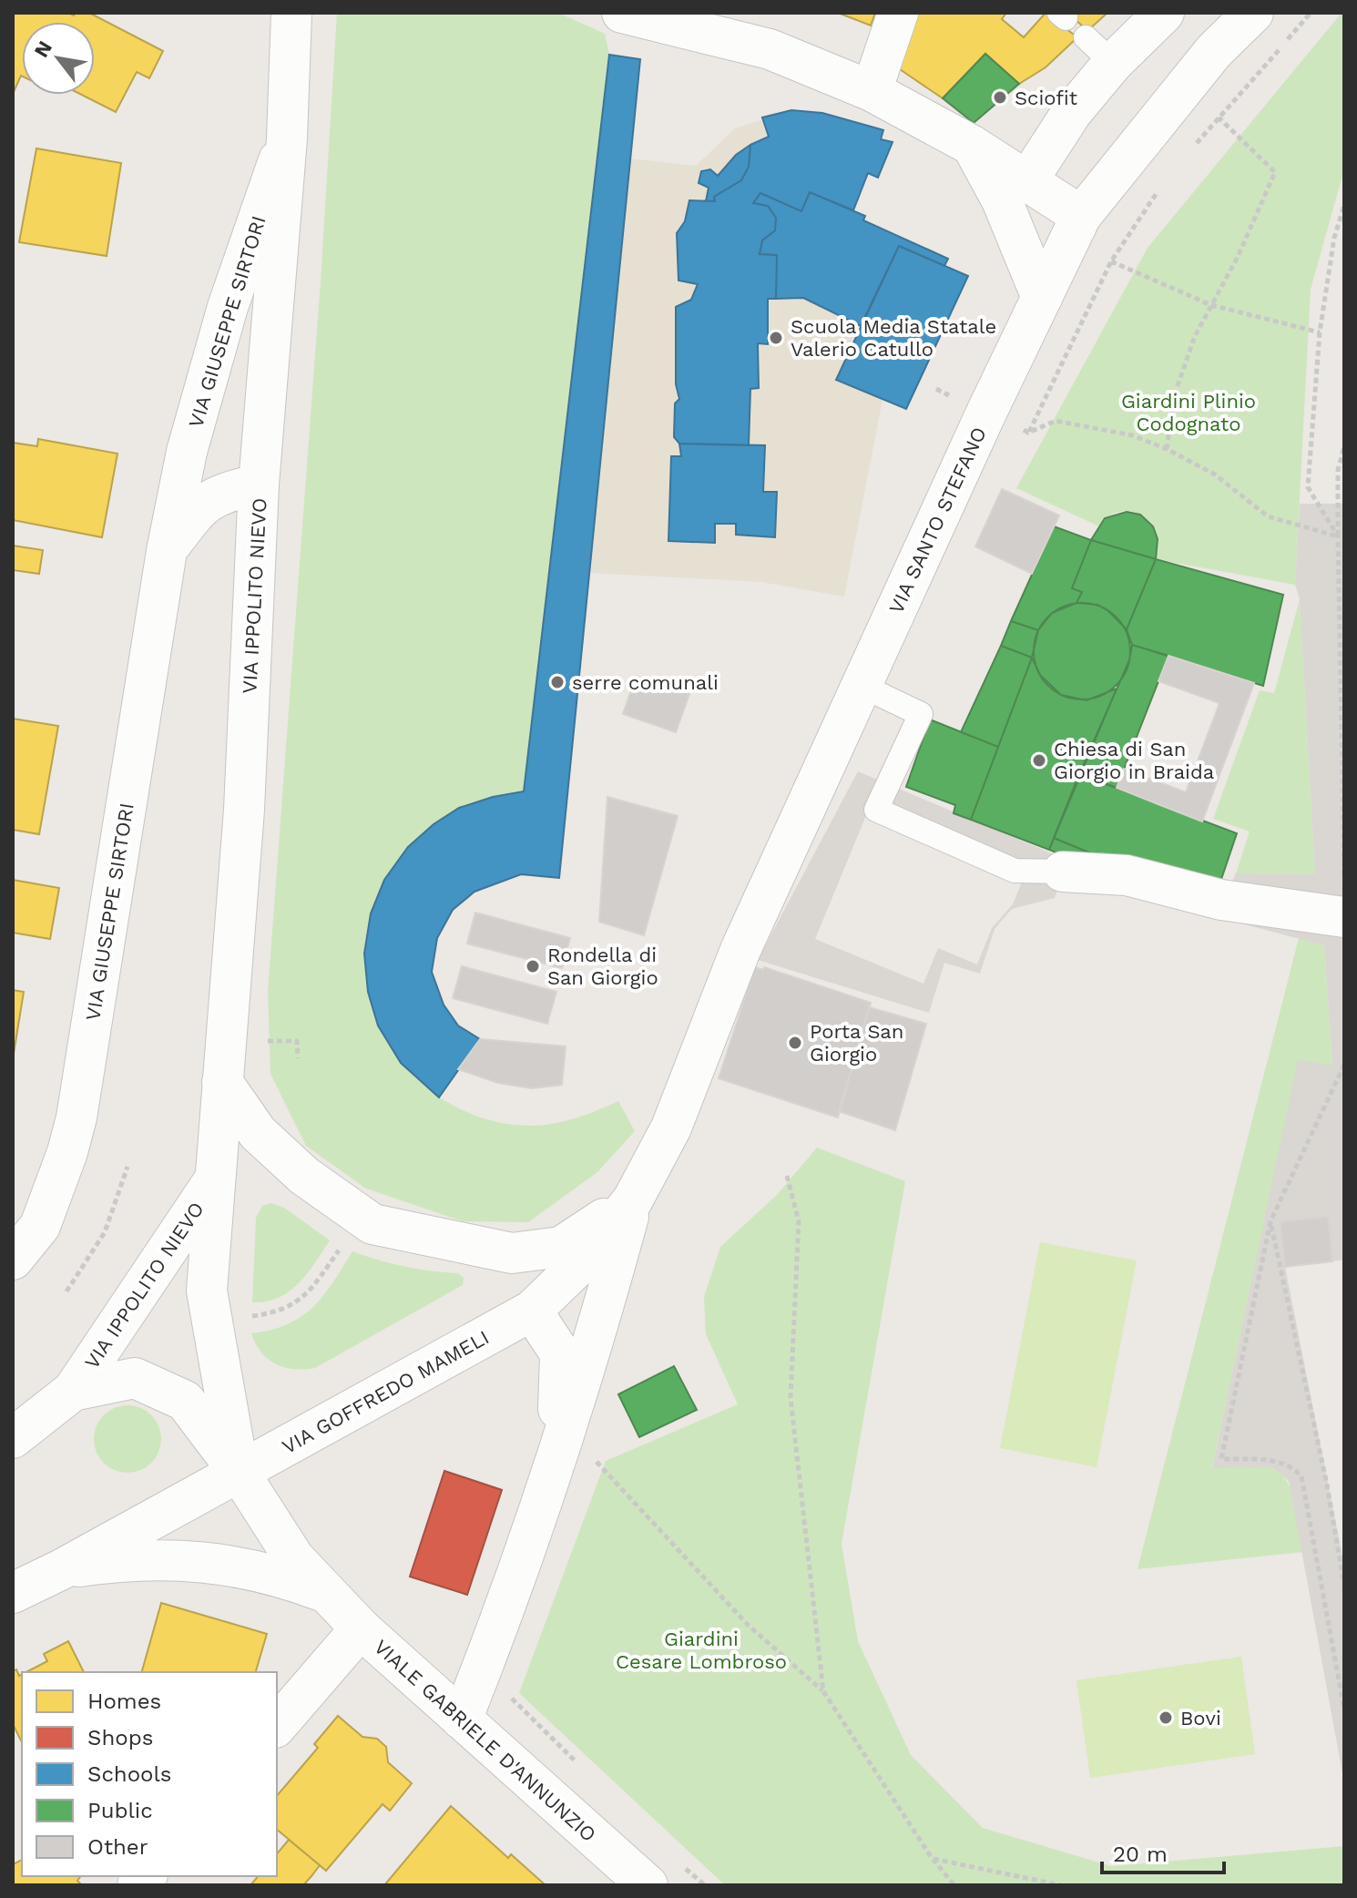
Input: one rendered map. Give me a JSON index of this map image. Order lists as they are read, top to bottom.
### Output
{
  "streets": {
    "street": [
      "VIA GIUSEPPE SIRTORI",
      "VIA SANTO STEFANO",
      "VIA IPPOLITO NIEVO",
      "VIA GOFFREDO MAMELI",
      "VIALE GABRIELE D'ANNUNZIO"
    ]
  },
  "crossings": [
    ["VIA GIUSEPPE SIRTORI", "VIA IPPOLITO NIEVO"],
    ["VIA SANTO STEFANO", "VIA GOFFREDO MAMELI"],
    ["VIA IPPOLITO NIEVO", "VIA GOFFREDO MAMELI"],
    ["VIA IPPOLITO NIEVO", "VIALE GABRIELE D'ANNUNZIO"],
    ["VIA GOFFREDO MAMELI", "VIALE GABRIELE D'ANNUNZIO"]
  ],
  "parks": ["Giardini Plinio Codognato", "Giardini Cesare Lombroso"],
  "places": [
    "Sciofit",
    "Scuola Media Statale Valerio Catullo",
    "serre comunali",
    "Chiesa di San Giorgio in Braida",
    "Rondella di San Giorgio",
    "Porta San Giorgio",
    "Bovi"
  ],
  "legend": [
    "Homes",
    "Shops",
    "Schools",
    "Public",
    "Other"
  ],
  "scale_bar": "20 m",
  "north": "top left"
}
